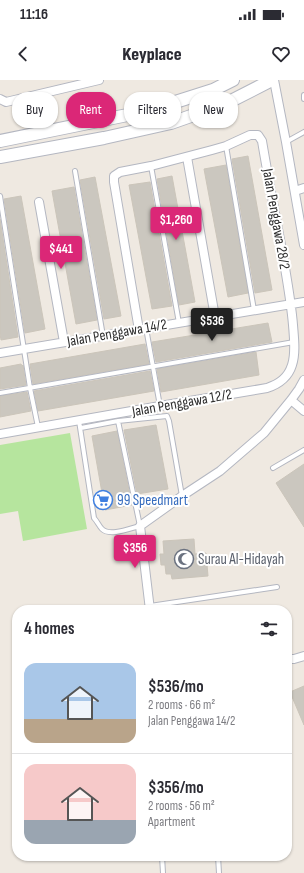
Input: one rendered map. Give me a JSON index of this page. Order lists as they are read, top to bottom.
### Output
{
  "streets": {
    "street": ["Jalan Penggawa 28/2", "Jalan Penggawa 14/2", "Jalan Penggawa 12/2"]
  },
  "crossings": [
    ["Jalan Penggawa 28/2", "Jalan Penggawa 14/2"],
    ["Jalan Penggawa 28/2", "Jalan Penggawa 12/2"],
    ["Jalan Penggawa 14/2", "Jalan Penggawa 12/2"]
  ],
  "places": {
    "supermarket": ["99 Speedmart"],
    "mosque": ["Surau Al-Hidayah"]
  },
  "page": {
    "status": "11:16",
    "header": "Keyplace",
    "chip": [
      "Buy",
      "Rent",
      "Filters",
      "New"
    ],
    "price": [
      "$1,260",
      "$441",
      "$536",
      "$356"
    ],
    "heading": "4 homes",
    "list": [
      {
        "name": "$536/mo",
        "note": "2 rooms · 66 m² · Jalan Penggawa 14/2"
      },
      {
        "name": "$356/mo",
        "note": "2 rooms · 56 m² · Apartment"
      }
    ]
  }
}
